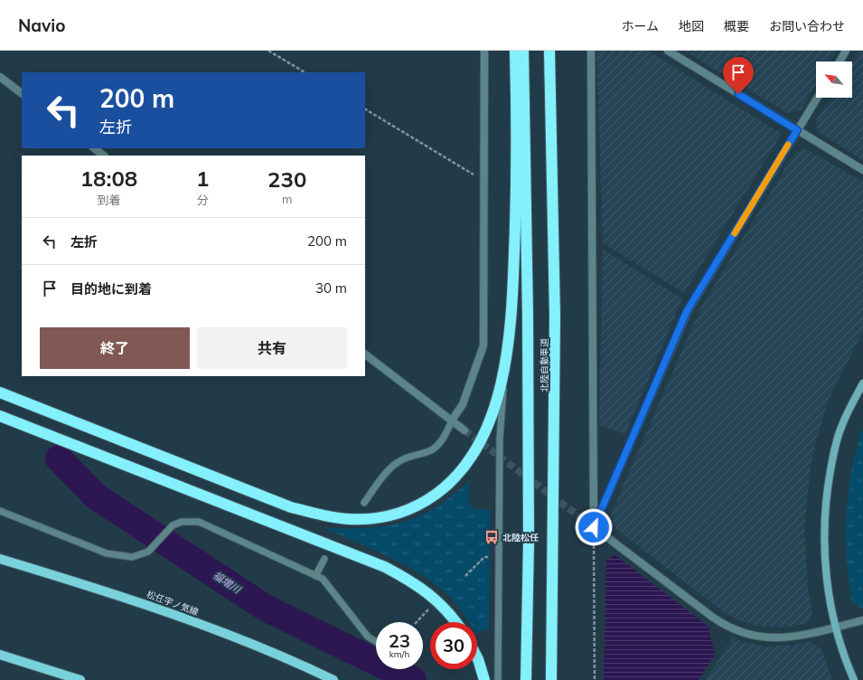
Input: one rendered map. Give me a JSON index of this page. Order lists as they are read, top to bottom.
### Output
{
  "streets": {
    "highway": ["北陸自動車道"],
    "main road": ["松任宇ノ気線"]
  },
  "water": ["福増川"],
  "places": {
    "bus stop": ["北陸松任"]
  },
  "north": "top left",
  "page": {
    "header": "Navio",
    "nav": [
      "ホーム",
      "地図",
      "概要",
      "お問い合わせ"
    ],
    "turn": ["200 m", "左折"],
    "eta": [
      "18:08",
      "到着",
      "1",
      "分",
      "230",
      "m"
    ],
    "list": [
      {
        "name": "左折",
        "value": "200 m"
      },
      {
        "name": "目的地に到着",
        "value": "30 m"
      }
    ],
    "buttons": ["終了", "共有"],
    "speed": "23 km/h",
    "limit": "30"
  }
}
